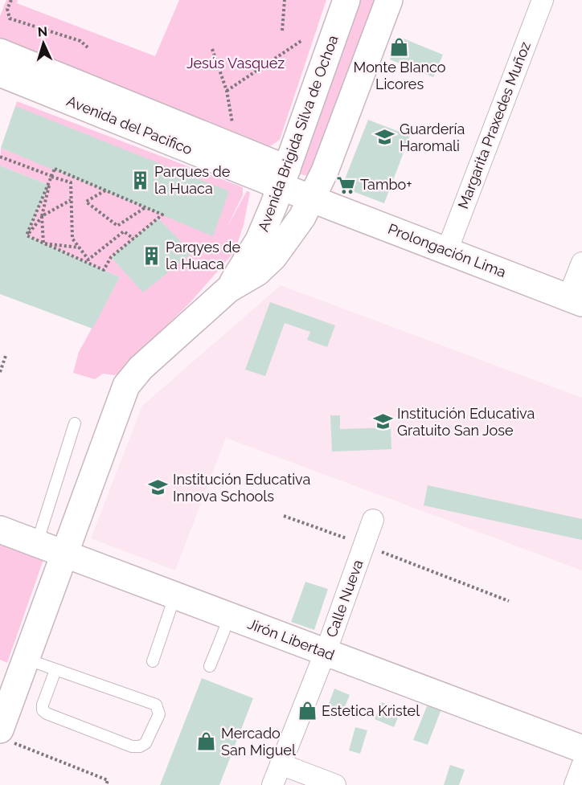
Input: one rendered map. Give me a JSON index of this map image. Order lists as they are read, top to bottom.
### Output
{
  "streets": {
    "street": [
      "Avenida del Pacifico",
      "Margarita Praxedes Muñoz",
      "Avenida Brigida Silva de Ochoa",
      "Prolongación Lima",
      "Calle Nueva",
      "Jirón Libertad"
    ]
  },
  "crossings": [
    ["Avenida del Pacifico", "Avenida Brigida Silva de Ochoa"],
    ["Avenida del Pacifico", "Prolongación Lima"],
    ["Margarita Praxedes Muñoz", "Prolongación Lima"],
    ["Avenida Brigida Silva de Ochoa", "Prolongación Lima"],
    ["Avenida Brigida Silva de Ochoa", "Jirón Libertad"],
    ["Calle Nueva", "Jirón Libertad"]
  ],
  "parks": ["Jesús Vasquez"],
  "places": {
    "shop": ["Monte BIanco Licores", "Estetica Kristel", "Mercado San Miguel"],
    "school or university": ["Guardería Haromali", "Institución Educativa Gratuito San Jose", "Institución Educativa Innova Schools"],
    "building": ["Parques de la Huaca", "Parqyes de la Huaca"],
    "supermarket": ["Tambo+"]
  },
  "north": "top"
}
